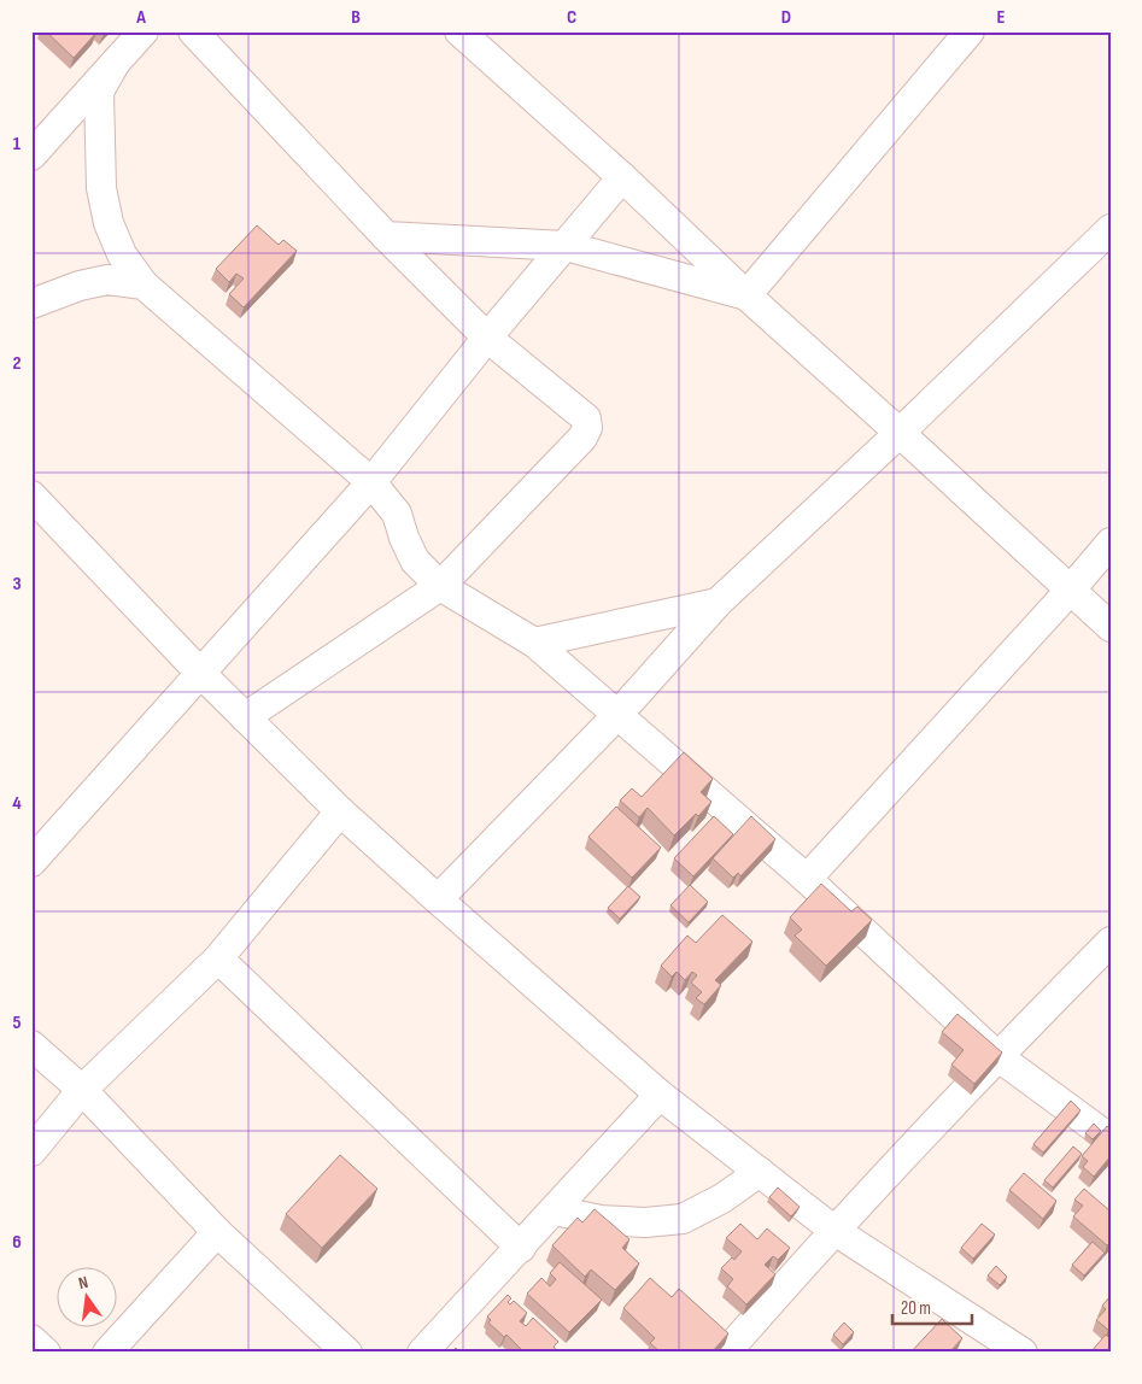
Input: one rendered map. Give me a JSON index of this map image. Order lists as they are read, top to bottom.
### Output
{
  "scale_bar": "20 m",
  "north": "top",
  "grid": {
    "columns": [
      "A",
      "B",
      "C",
      "D",
      "E"
    ],
    "rows": [
      "1",
      "2",
      "3",
      "4",
      "5",
      "6"
    ]
  }
}
